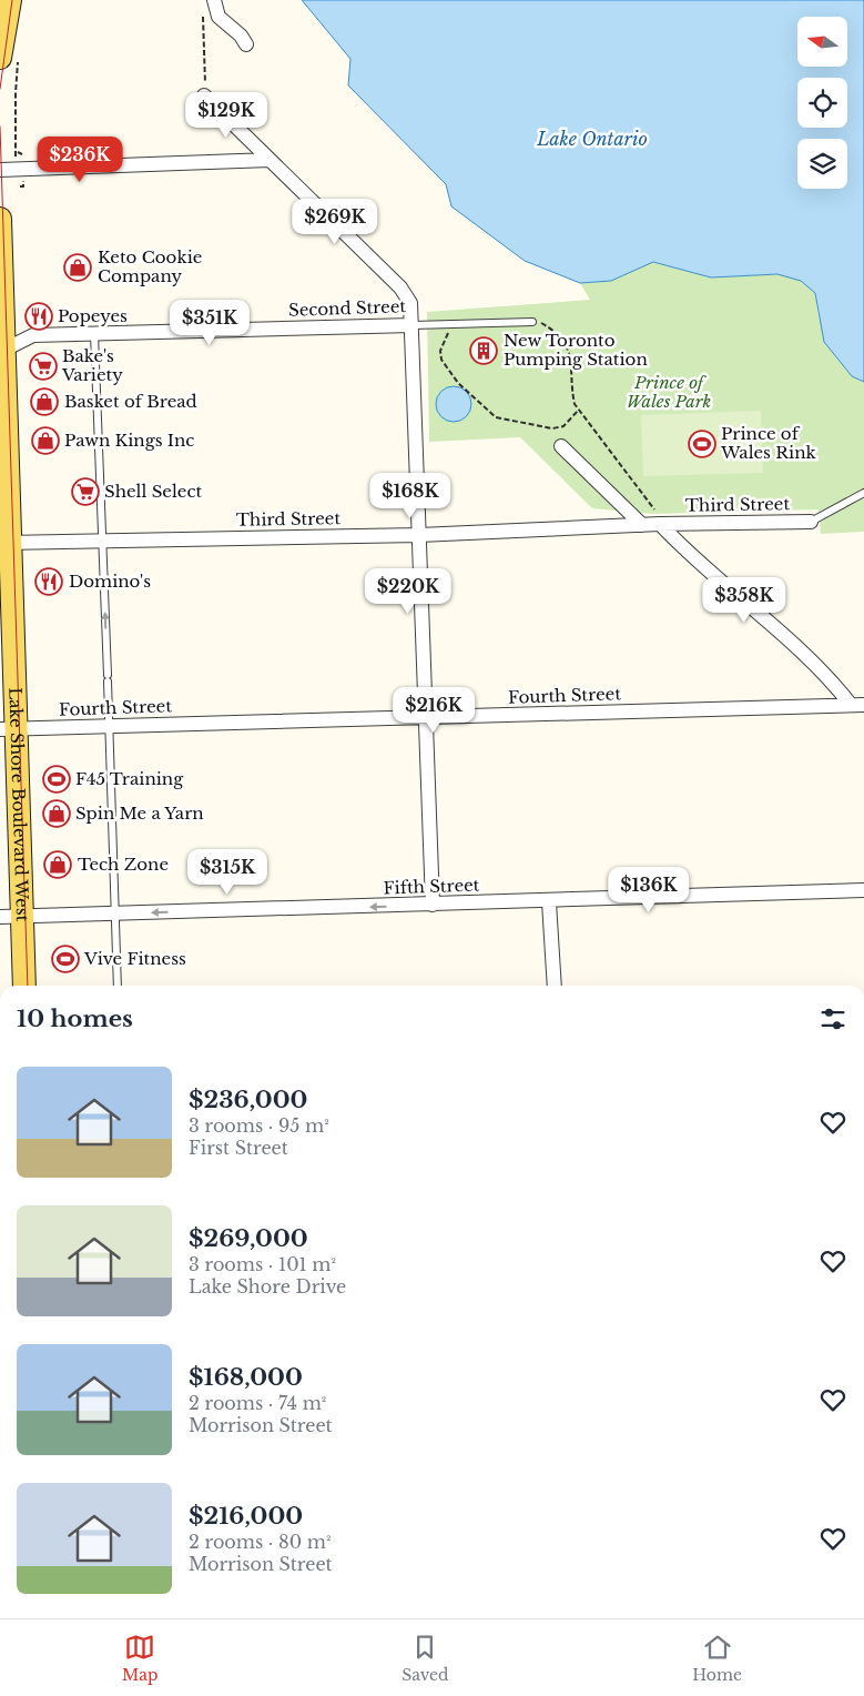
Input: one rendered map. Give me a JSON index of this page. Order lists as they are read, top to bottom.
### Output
{
  "streets": {
    "main road": ["Lake Shore Boulevard West"],
    "street": [
      "Second Street",
      "Third Street",
      "Fourth Street",
      "Fifth Street"
    ]
  },
  "crossings": [
    ["Second Street", "Lake Shore Boulevard West"],
    ["Third Street", "Lake Shore Boulevard West"],
    ["Fourth Street", "Lake Shore Boulevard West"],
    ["Lake Shore Boulevard West", "Fifth Street"]
  ],
  "one_way": ["Fifth Street"],
  "water": ["Lake Ontario"],
  "parks": ["Prince of Wales Park"],
  "places": {
    "shop": [
      "Keto Cookie Company",
      "Basket of Bread",
      "Pawn Kings Inc",
      "Spin Me a Yarn",
      "Tech Zone"
    ],
    "restaurant": ["Popeyes", "Domino's"],
    "building": ["New Toronto Pumping Station"],
    "supermarket": ["Bake's Variety", "Shell Select"],
    "sports": ["Prince of Wales Rink", "F45 Training", "Vive Fitness"]
  },
  "north": "left",
  "page": {
    "price": [
      "$129K",
      "$236K",
      "$269K",
      "$351K",
      "$168K",
      "$220K",
      "$358K",
      "$216K",
      "$315K",
      "$136K"
    ],
    "heading": "10 homes",
    "list": [
      {
        "name": "$236,000",
        "note": "3 rooms · 95 m² · First Street"
      },
      {
        "name": "$269,000",
        "note": "3 rooms · 101 m² · Lake Shore Drive"
      },
      {
        "name": "$168,000",
        "note": "2 rooms · 74 m² · Morrison Street"
      },
      {
        "name": "$216,000",
        "note": "2 rooms · 80 m² · Morrison Street"
      }
    ],
    "tabs": ["Map", "Saved", "Home"]
  }
}
